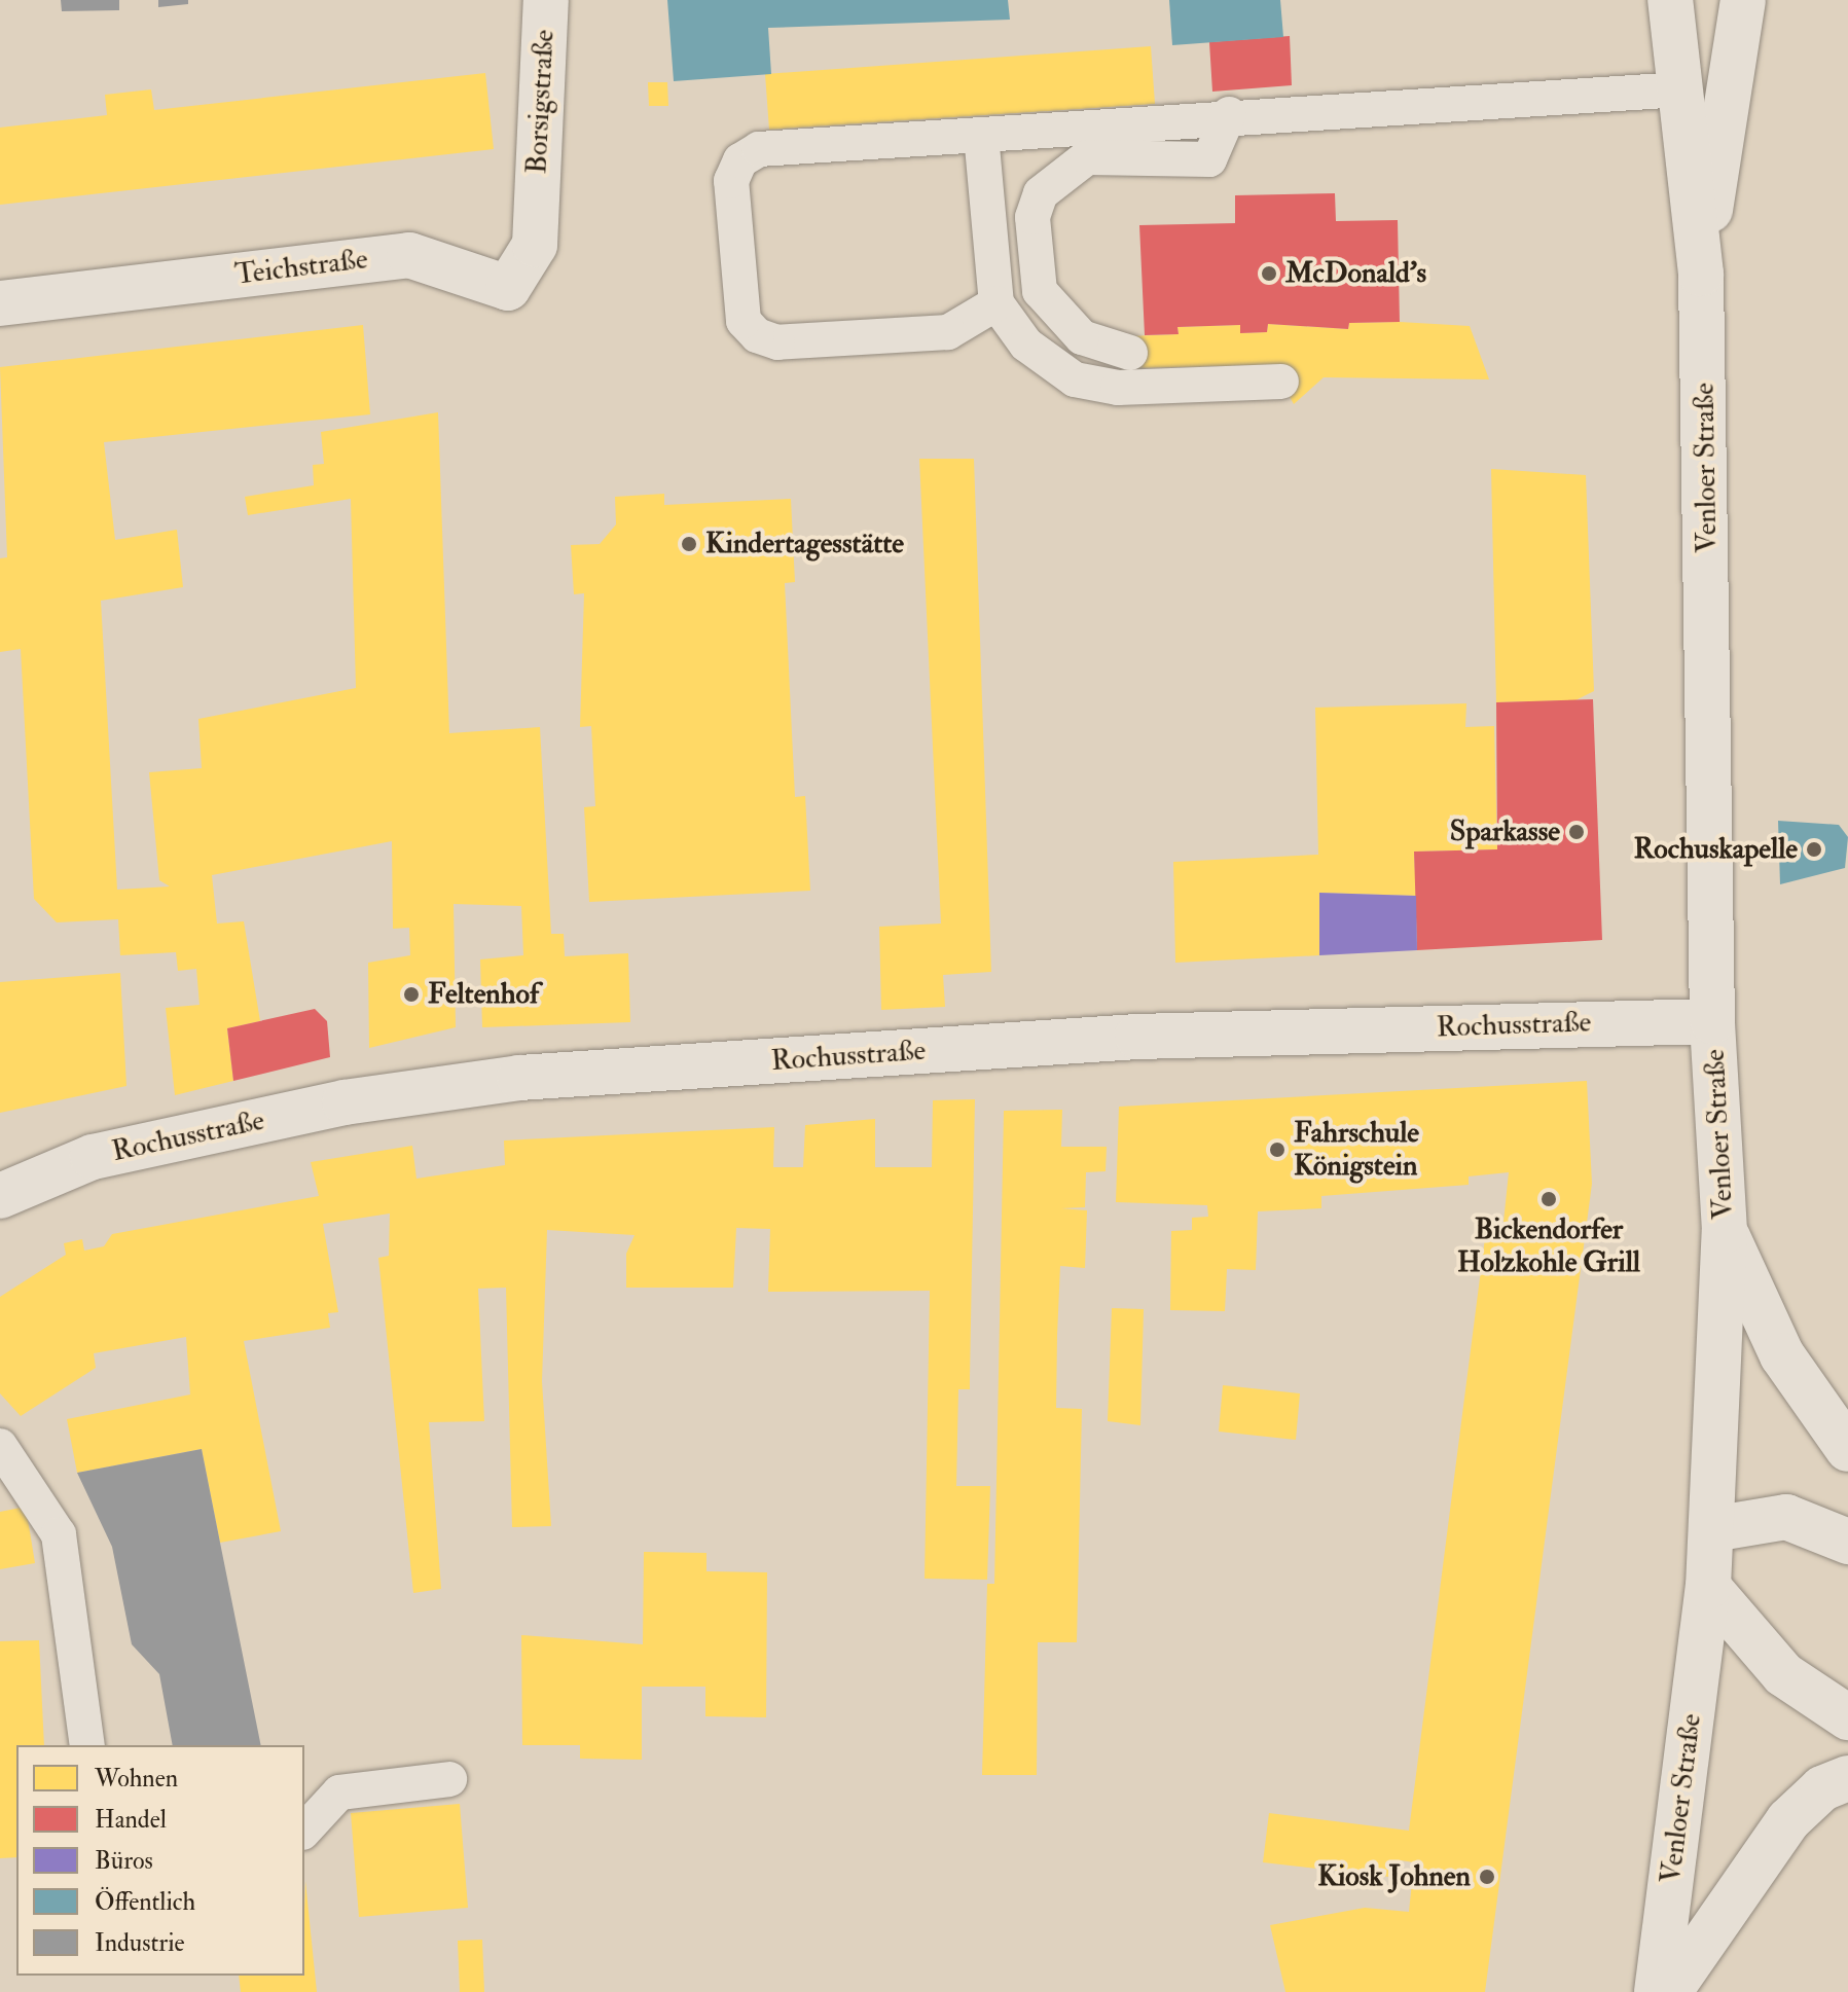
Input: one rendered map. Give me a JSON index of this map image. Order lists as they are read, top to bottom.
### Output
{
  "streets": {
    "street": [
      "Borsigstraße",
      "Teichstraße",
      "Venloer Straße",
      "Rochusstraße"
    ]
  },
  "crossings": [
    ["Borsigstraße", "Teichstraße"],
    ["Venloer Straße", "Rochusstraße"]
  ],
  "places": [
    "McDonald's",
    "Kindertagesstätte",
    "Sparkasse",
    "Rochuskapelle",
    "Feltenhof",
    "Fahrschule Königstein",
    "Bickendorfer Holzkohle Grill",
    "Kiosk Johnen"
  ],
  "legend": [
    "Wohnen",
    "Handel",
    "Büros",
    "Öffentlich",
    "Industrie"
  ]
}
